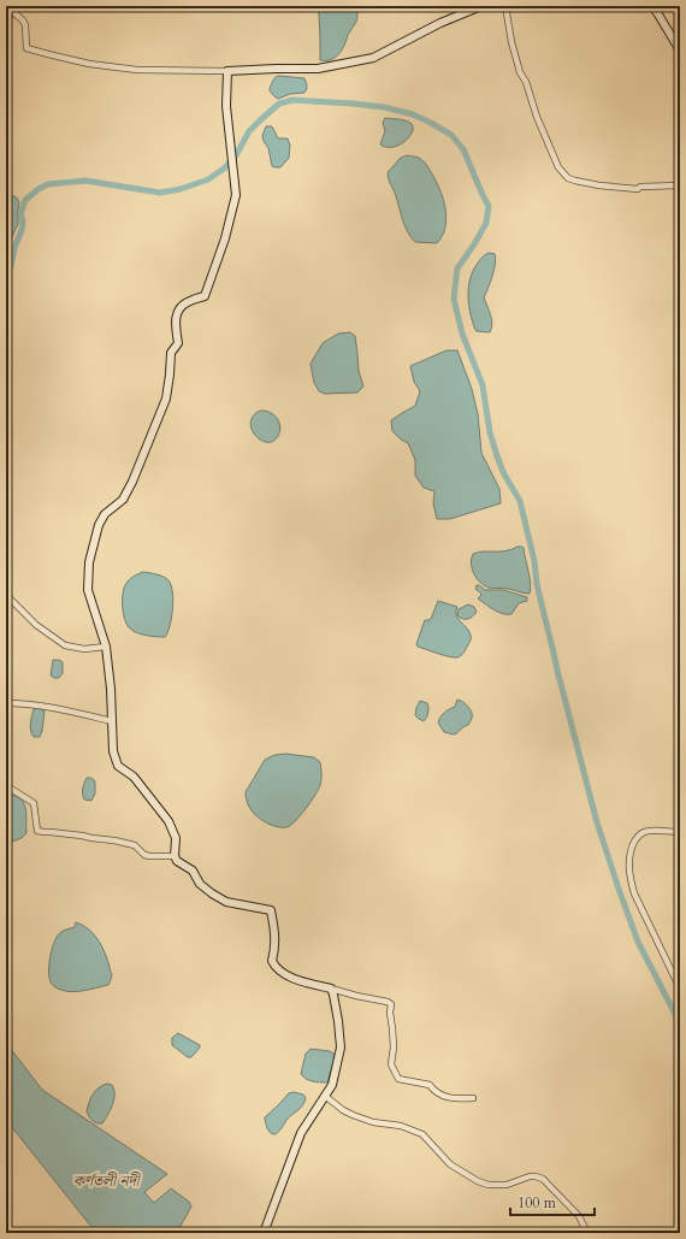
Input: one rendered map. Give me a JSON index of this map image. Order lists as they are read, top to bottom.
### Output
{
  "water": ["কর্ণতলী নদী"],
  "scale_bar": "100 m"
}
